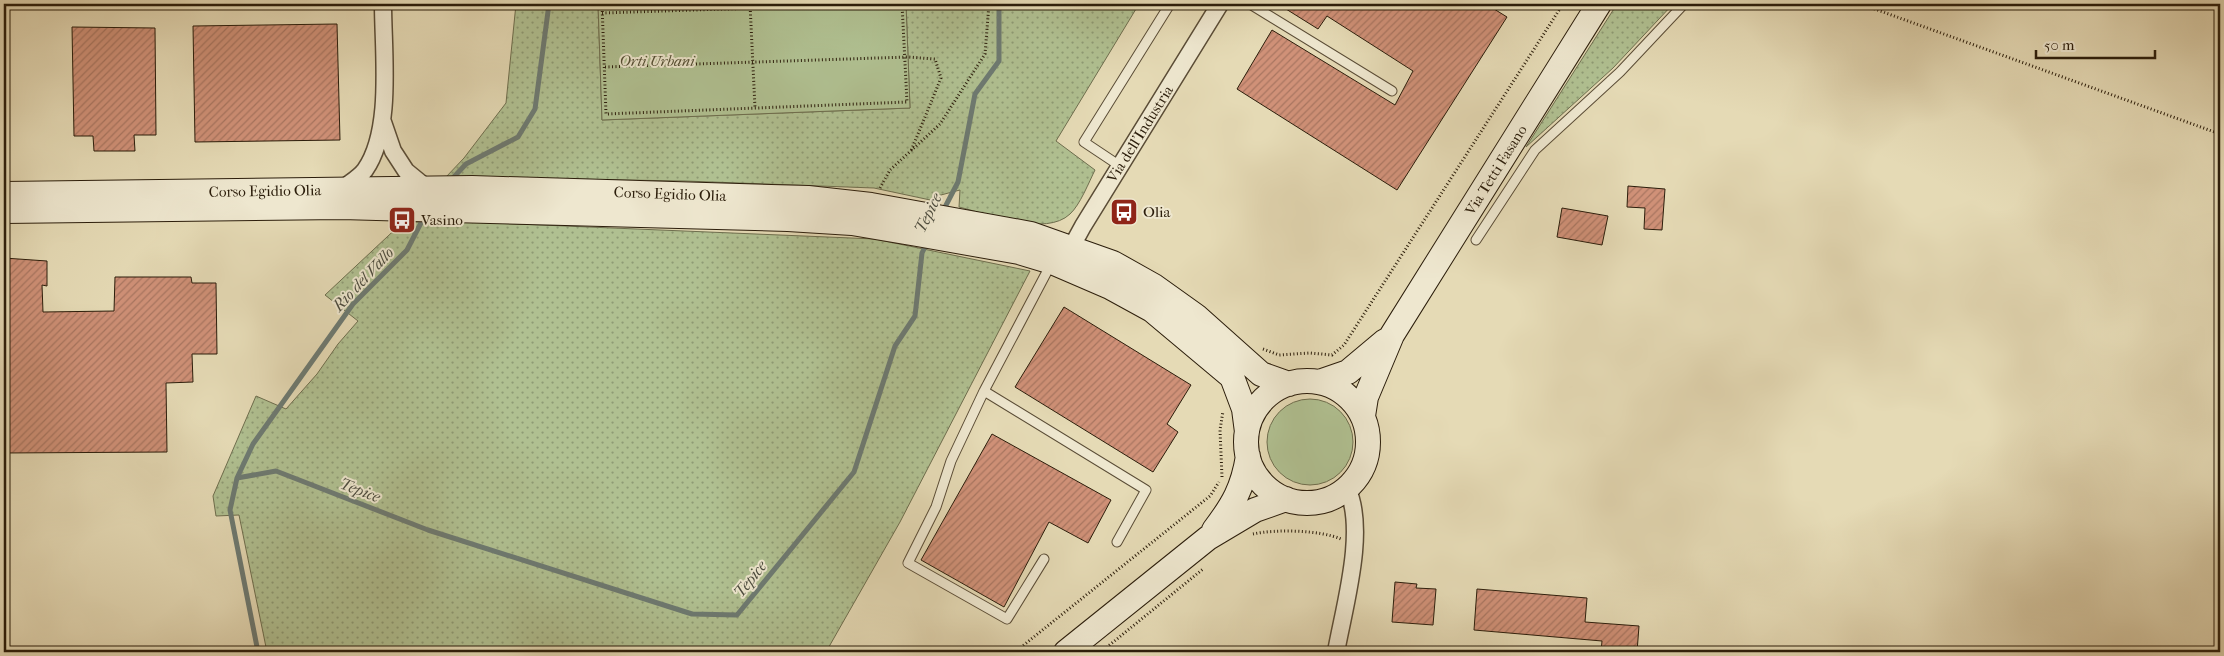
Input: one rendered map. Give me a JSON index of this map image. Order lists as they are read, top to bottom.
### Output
{
  "streets": {
    "street": ["Via dell'Industria", "Via Tetti Fasano", "Corso Egidio Olia"]
  },
  "crossings": [
    ["Via dell'Industria", "Corso Egidio Olia"],
    ["Via Tetti Fasano", "Corso Egidio Olia"]
  ],
  "water": ["Tepice", "Rio del Vallo"],
  "parks": ["Orti Urbani"],
  "places": {
    "bus stop": ["Olia", "Vasino"]
  },
  "scale_bar": "50 m"
}
